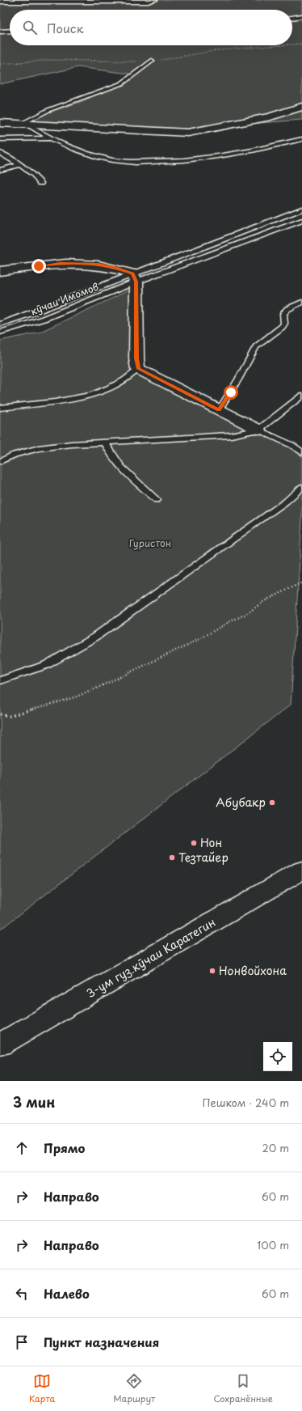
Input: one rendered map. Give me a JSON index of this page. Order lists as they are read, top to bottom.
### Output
{
  "streets": {
    "street": ["3-ум гуз.кӯчаи Каратегин"],
    "lane": ["кӯчаи Имомов"]
  },
  "parks": ["Гуристон"],
  "places": [
    "Абубакр",
    "Нон",
    "Тезтайер",
    "Нонвойхона"
  ],
  "page": {
    "search": "Поиск",
    "heading": ["3 мин", "Пешком · 240 m"],
    "list": [
      ["Прямо", "20 m"],
      ["Направо", "60 m"],
      ["Направо", "100 m"],
      ["Налево", "60 m"],
      "Пункт назначения"
    ],
    "nav": ["Карта", "Маршрут", "Сохранённые"]
  }
}
